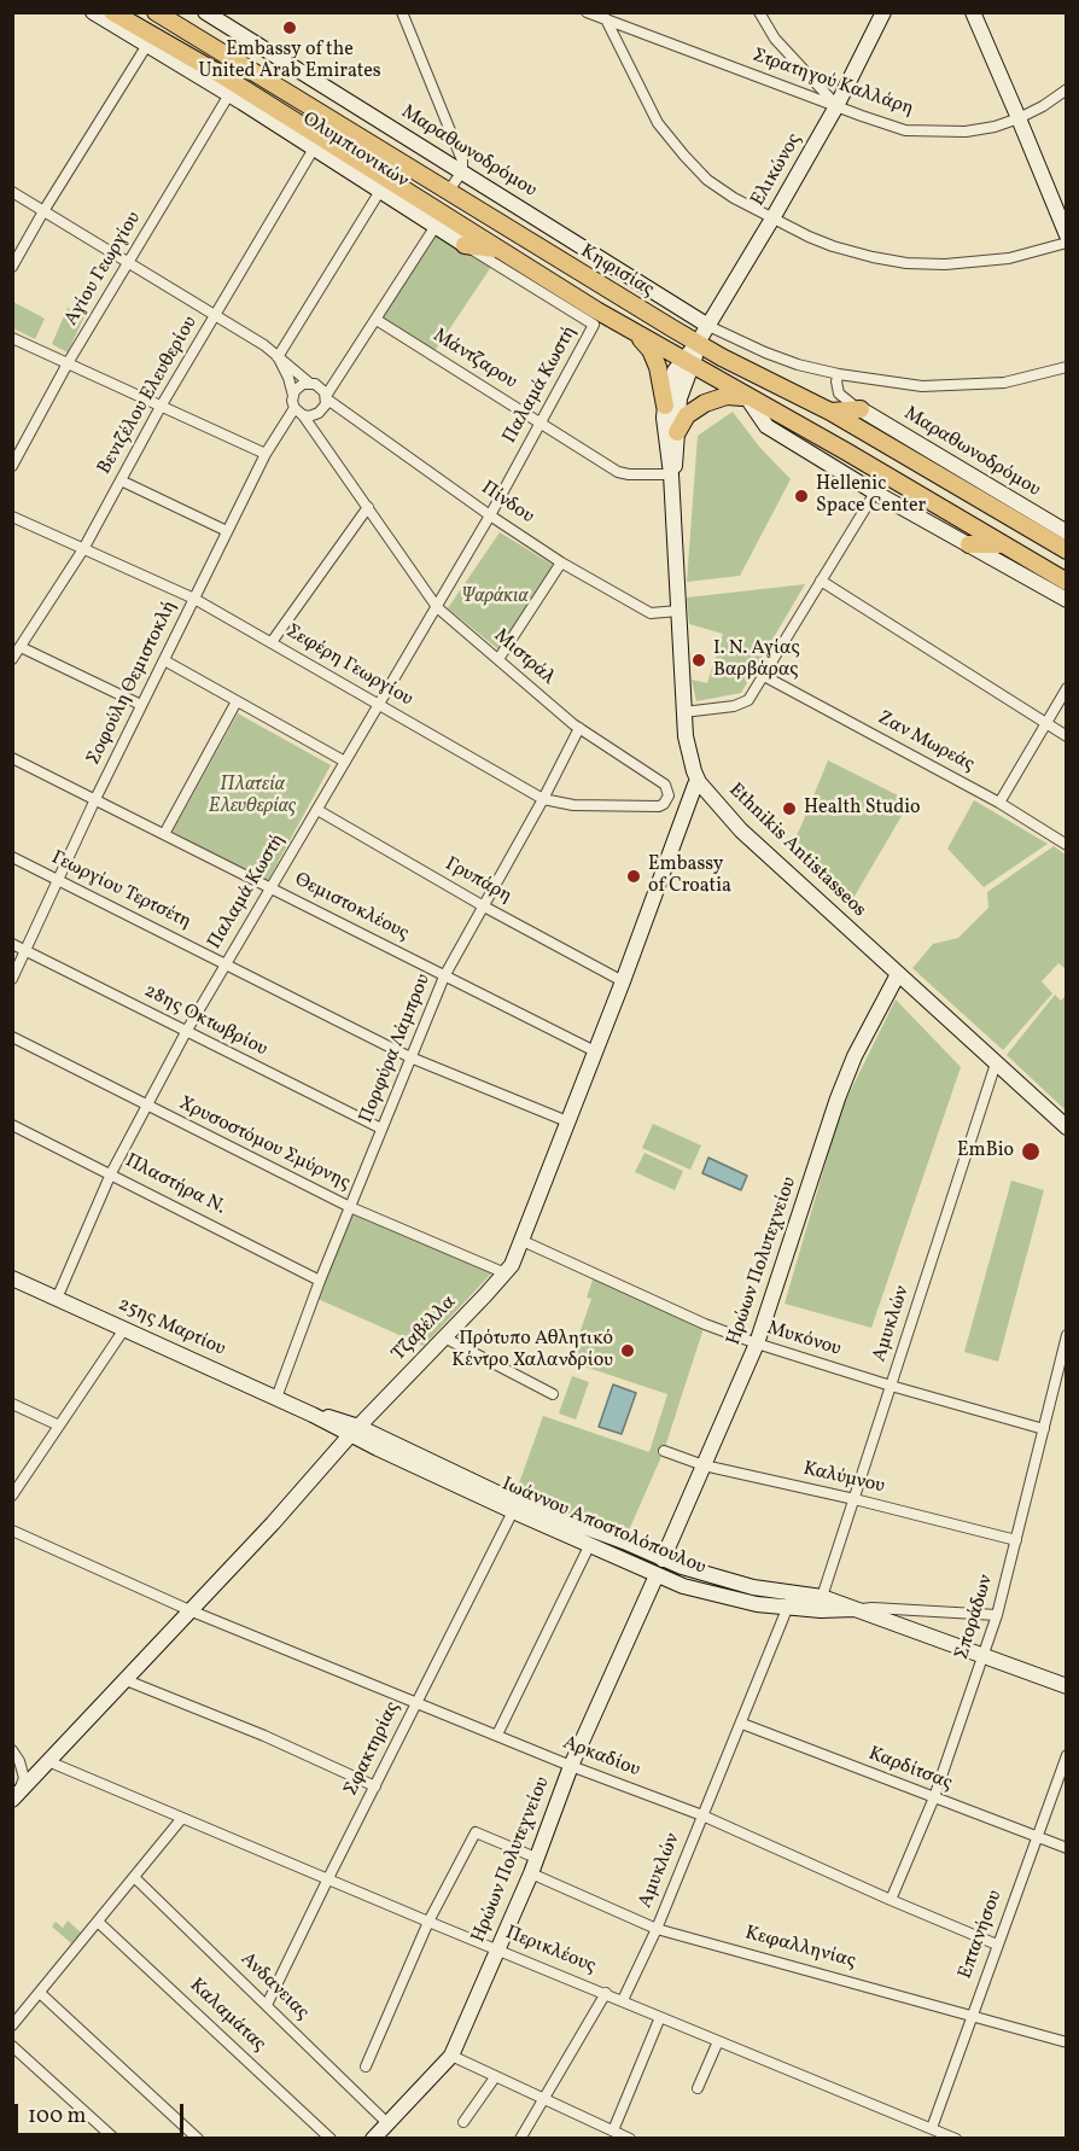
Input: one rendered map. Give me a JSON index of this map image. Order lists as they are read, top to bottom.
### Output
{
  "streets": {
    "main road": ["Κηφισίας"],
    "street": [
      "Στρατηγού Καλλάρη",
      "Ολυμπιονικών",
      "Μαραθωνοδρόμου",
      "Ελικώνος",
      "Αγίου Γεωργίου",
      "Μάντζαρου",
      "Παλαμά Κωστή",
      "Βενιζέλου Ελευθερίου",
      "Πίνδου",
      "Μιστράλ",
      "Σεφέρη Γεωργίου",
      "Σοφούλη Θεμιστοκλή",
      "Ζαν Μωρεάς",
      "Ethnikis Antistasseos",
      "Γρυπάρη",
      "Γεωργίου Τερτσέτη",
      "Θεμιστοκλέους",
      "28ης Οκτωβρίου",
      "Πορφύρα Λάμπρου",
      "Χρυσοστόμου Σμύρνης",
      "Πλαστήρα Ν.",
      "Ηρώων Πολυτεχνείου",
      "Αμυκλών",
      "25ης Μαρτίου",
      "Τζαβέλλα",
      "Μυκόνου",
      "Καλύμνου",
      "Ιωάννου Αποστολόπουλου",
      "Σποράδων",
      "Σφακτηρίας",
      "Αρκαδίου",
      "Καρδίτσας",
      "Επτανήσου",
      "Κεφαλληνίας",
      "Περικλέους",
      "Ανδανειας",
      "Καλαμάτας"
    ]
  },
  "crossings": [
    ["Στρατηγού Καλλάρη", "Ελικώνος"],
    ["Ολυμπιονικών", "Αγίου Γεωργίου"],
    ["Ολυμπιονικών", "Παλαμά Κωστή"],
    ["Ολυμπιονικών", "Βενιζέλου Ελευθερίου"],
    ["Μαραθωνοδρόμου", "Ελικώνος"],
    ["Ελικώνος", "Κηφισίας"],
    ["Ελικώνος", "Ethnikis Antistasseos"],
    ["Μάντζαρου", "Παλαμά Κωστή"],
    ["Μάντζαρου", "Ethnikis Antistasseos"],
    ["Παλαμά Κωστή", "Πίνδου"],
    ["Παλαμά Κωστή", "Μιστράλ"],
    ["Παλαμά Κωστή", "Σεφέρη Γεωργίου"],
    ["Παλαμά Κωστή", "Γρυπάρη"],
    ["Παλαμά Κωστή", "Γεωργίου Τερτσέτη"],
    ["Παλαμά Κωστή", "Θεμιστοκλέους"],
    ["Παλαμά Κωστή", "28ης Οκτωβρίου"],
    ["Παλαμά Κωστή", "Χρυσοστόμου Σμύρνης"],
    ["Παλαμά Κωστή", "Πλαστήρα Ν."],
    ["Παλαμά Κωστή", "25ης Μαρτίου"],
    ["Βενιζέλου Ελευθερίου", "Σεφέρη Γεωργίου"],
    ["Πίνδου", "Μιστράλ"],
    ["Πίνδου", "Σοφούλη Θεμιστοκλή"],
    ["Πίνδου", "Ethnikis Antistasseos"],
    ["Μιστράλ", "Σεφέρη Γεωργίου"],
    ["Μιστράλ", "Σοφούλη Θεμιστοκλή"],
    ["Μιστράλ", "Πορφύρα Λάμπρου"],
    ["Σεφέρη Γεωργίου", "Σοφούλη Θεμιστοκλή"],
    ["Σεφέρη Γεωργίου", "Πορφύρα Λάμπρου"],
    ["Σοφούλη Θεμιστοκλή", "Γεωργίου Τερτσέτη"],
    ["Σοφούλη Θεμιστοκλή", "Θεμιστοκλέους"],
    ["Σοφούλη Θεμιστοκλή", "28ης Οκτωβρίου"],
    ["Ethnikis Antistasseos", "Ηρώων Πολυτεχνείου"],
    ["Ethnikis Antistasseos", "Αμυκλών"],
    ["Ethnikis Antistasseos", "Τζαβέλλα"],
    ["Γρυπάρη", "Πορφύρα Λάμπρου"],
    ["Γρυπάρη", "Τζαβέλλα"],
    ["Γεωργίου Τερτσέτη", "Πορφύρα Λάμπρου"],
    ["Γεωργίου Τερτσέτη", "Τζαβέλλα"],
    ["Θεμιστοκλέους", "Πορφύρα Λάμπρου"],
    ["Θεμιστοκλέους", "Τζαβέλλα"],
    ["28ης Οκτωβρίου", "Πορφύρα Λάμπρου"],
    ["Πορφύρα Λάμπρου", "Χρυσοστόμου Σμύρνης"],
    ["Πορφύρα Λάμπρου", "Πλαστήρα Ν."],
    ["Πορφύρα Λάμπρου", "25ης Μαρτίου"],
    ["Χρυσοστόμου Σμύρνης", "Τζαβέλλα"],
    ["Ηρώων Πολυτεχνείου", "Μυκόνου"],
    ["Ηρώων Πολυτεχνείου", "Καλύμνου"],
    ["Ηρώων Πολυτεχνείου", "Ιωάννου Αποστολόπουλου"],
    ["Ηρώων Πολυτεχνείου", "Αρκαδίου"],
    ["Ηρώων Πολυτεχνείου", "Κεφαλληνίας"],
    ["Ηρώων Πολυτεχνείου", "Περικλέους"],
    ["Ηρώων Πολυτεχνείου", "Ανδανειας"],
    ["Αμυκλών", "Μυκόνου"],
    ["Αμυκλών", "Καλύμνου"],
    ["Αμυκλών", "Ιωάννου Αποστολόπουλου"],
    ["Αμυκλών", "Αρκαδίου"],
    ["Αμυκλών", "Καρδίτσας"],
    ["Αμυκλών", "Κεφαλληνίας"],
    ["Αμυκλών", "Περικλέους"],
    ["25ης Μαρτίου", "Τζαβέλλα"],
    ["25ης Μαρτίου", "Ιωάννου Αποστολόπουλου"],
    ["Τζαβέλλα", "Μυκόνου"],
    ["Τζαβέλλα", "Ιωάννου Αποστολόπουλου"],
    ["Τζαβέλλα", "Αρκαδίου"],
    ["Τζαβέλλα", "Περικλέους"],
    ["Μυκόνου", "Σποράδων"],
    ["Καλύμνου", "Σποράδων"],
    ["Ιωάννου Αποστολόπουλου", "Σποράδων"],
    ["Ιωάννου Αποστολόπουλου", "Σφακτηρίας"],
    ["Σποράδων", "Αρκαδίου"],
    ["Σποράδων", "Καρδίτσας"],
    ["Σφακτηρίας", "Αρκαδίου"],
    ["Σφακτηρίας", "Περικλέους"],
    ["Σφακτηρίας", "Ανδανειας"],
    ["Αρκαδίου", "Επτανήσου"],
    ["Καρδίτσας", "Επτανήσου"],
    ["Επτανήσου", "Κεφαλληνίας"],
    ["Επτανήσου", "Περικλέους"],
    ["Κεφαλληνίας", "Περικλέους"]
  ],
  "parks": ["Ψαράκια", "Πλατεία Ελευθερίας"],
  "places": [
    "Embassy of the United Arab Emirates",
    "Hellenic Space Center",
    "Ι. Ν. Αγίας Βαρβάρας",
    "Health Studio",
    "Embassy of Croatia",
    "EmBio",
    "Πρότυπο Αθλητικό Κέντρο Χαλανδρίου"
  ],
  "scale_bar": "100 m"
}
